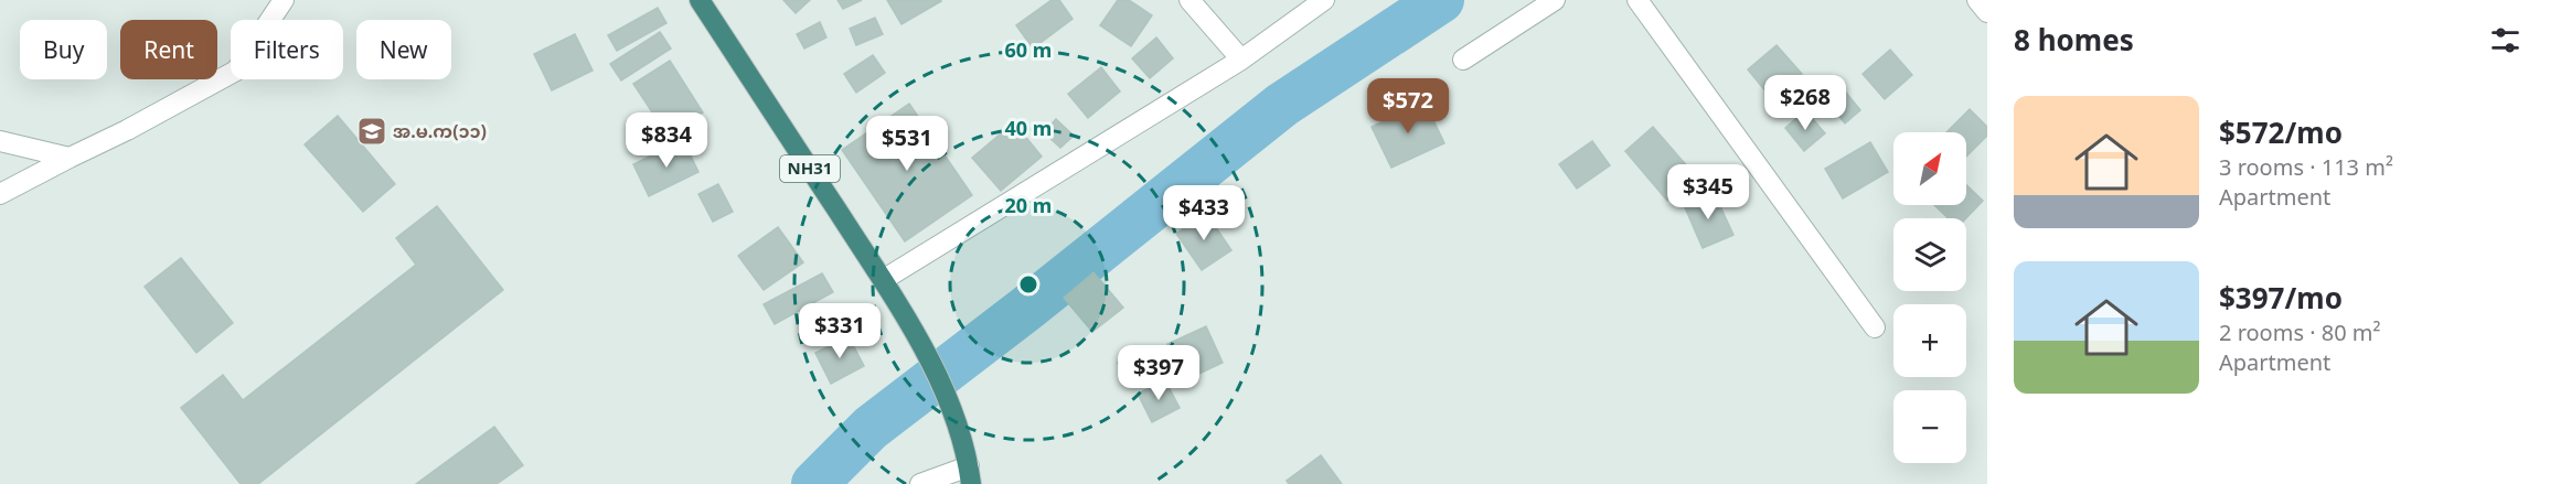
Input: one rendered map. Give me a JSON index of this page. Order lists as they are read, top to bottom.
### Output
{
  "streets": {
    "highway": ["NH31"]
  },
  "places": {
    "school or university": ["အ.မ.က(၁၁)"]
  },
  "north": "top right",
  "page": {
    "heading": "8 homes",
    "chip": [
      "Buy",
      "Rent",
      "Filters",
      "New"
    ],
    "price": [
      "$268",
      "$572",
      "$834",
      "$531",
      "$345",
      "$433",
      "$331",
      "$397"
    ],
    "list": [
      {
        "name": "$572/mo",
        "note": "3 rooms · 113 m² · Apartment"
      },
      {
        "name": "$397/mo",
        "note": "2 rooms · 80 m² · Apartment"
      }
    ],
    "map_buttons": ["+", "−"]
  },
  "rings": ["60 m", "40 m", "20 m"]
}
